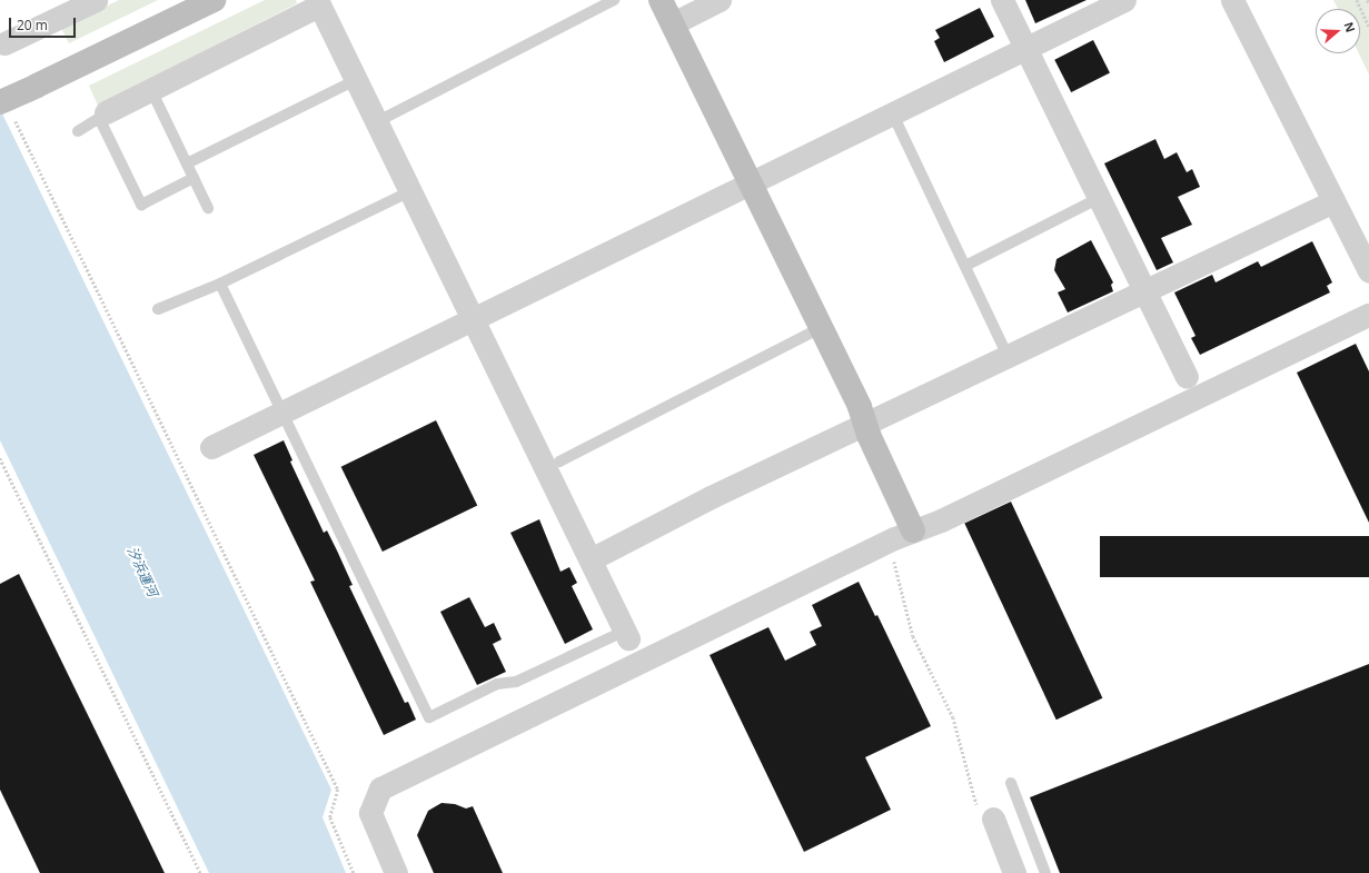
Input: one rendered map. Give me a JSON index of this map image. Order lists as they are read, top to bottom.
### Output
{
  "water": ["汐浜運河"],
  "scale_bar": "20 m",
  "north": "right"
}
